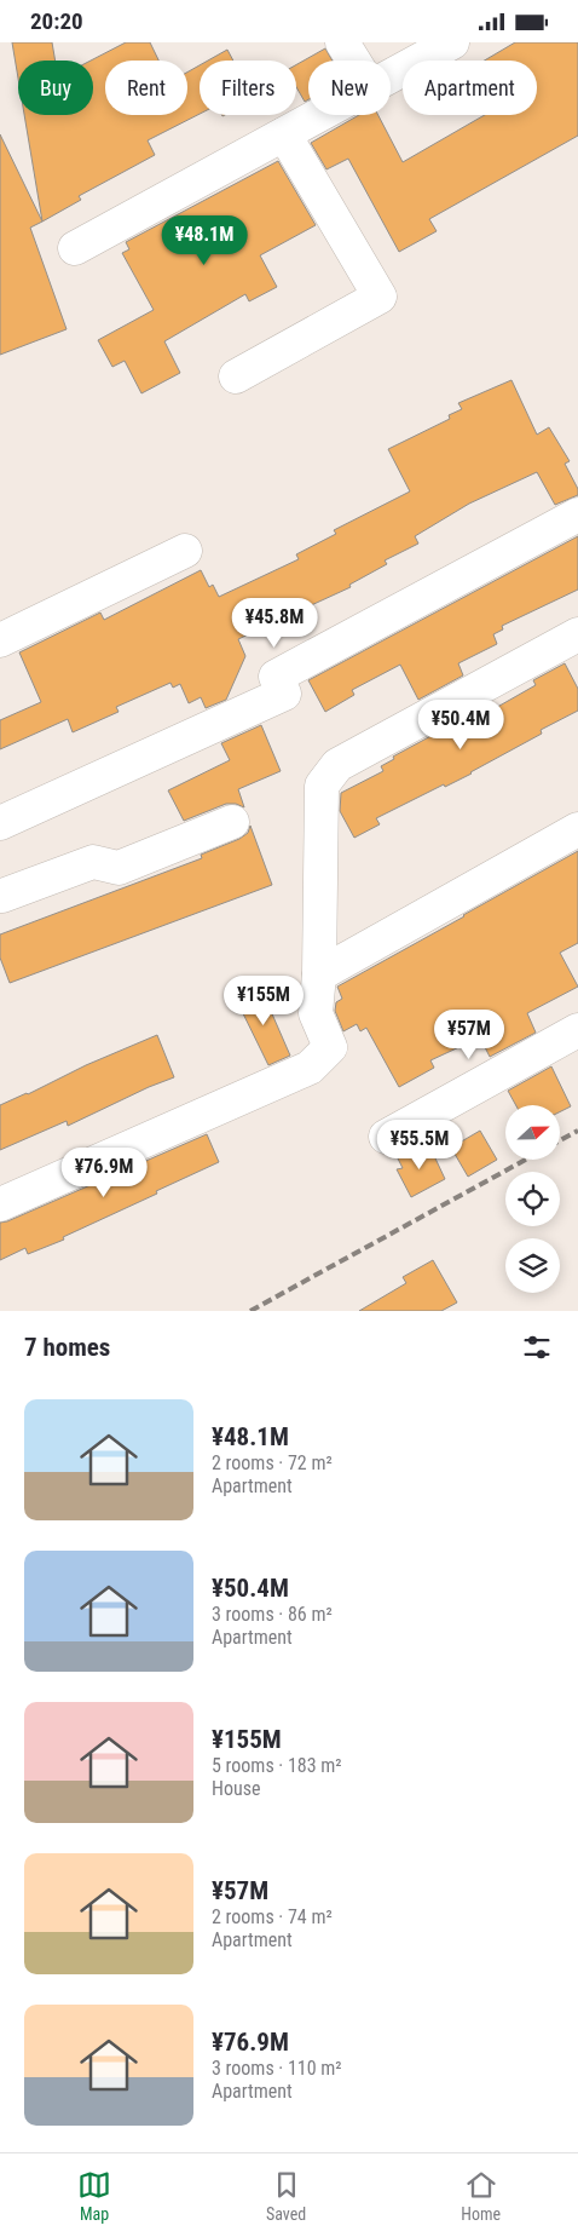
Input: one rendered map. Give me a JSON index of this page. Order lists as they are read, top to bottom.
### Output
{
  "north": "right",
  "page": {
    "status": "20:20",
    "chip": [
      "Buy",
      "Rent",
      "Filters",
      "New",
      "Apartment"
    ],
    "price": [
      "¥48.1M",
      "¥45.8M",
      "¥50.4M",
      "¥155M",
      "¥57M",
      "¥55.5M",
      "¥76.9M"
    ],
    "heading": "7 homes",
    "list": [
      {
        "name": "¥48.1M",
        "note": "2 rooms · 72 m² · Apartment"
      },
      {
        "name": "¥50.4M",
        "note": "3 rooms · 86 m² · Apartment"
      },
      {
        "name": "¥155M",
        "note": "5 rooms · 183 m² · House"
      },
      {
        "name": "¥57M",
        "note": "2 rooms · 74 m² · Apartment"
      },
      {
        "name": "¥76.9M",
        "note": "3 rooms · 110 m² · Apartment"
      }
    ],
    "tabs": ["Map", "Saved", "Home"]
  }
}
